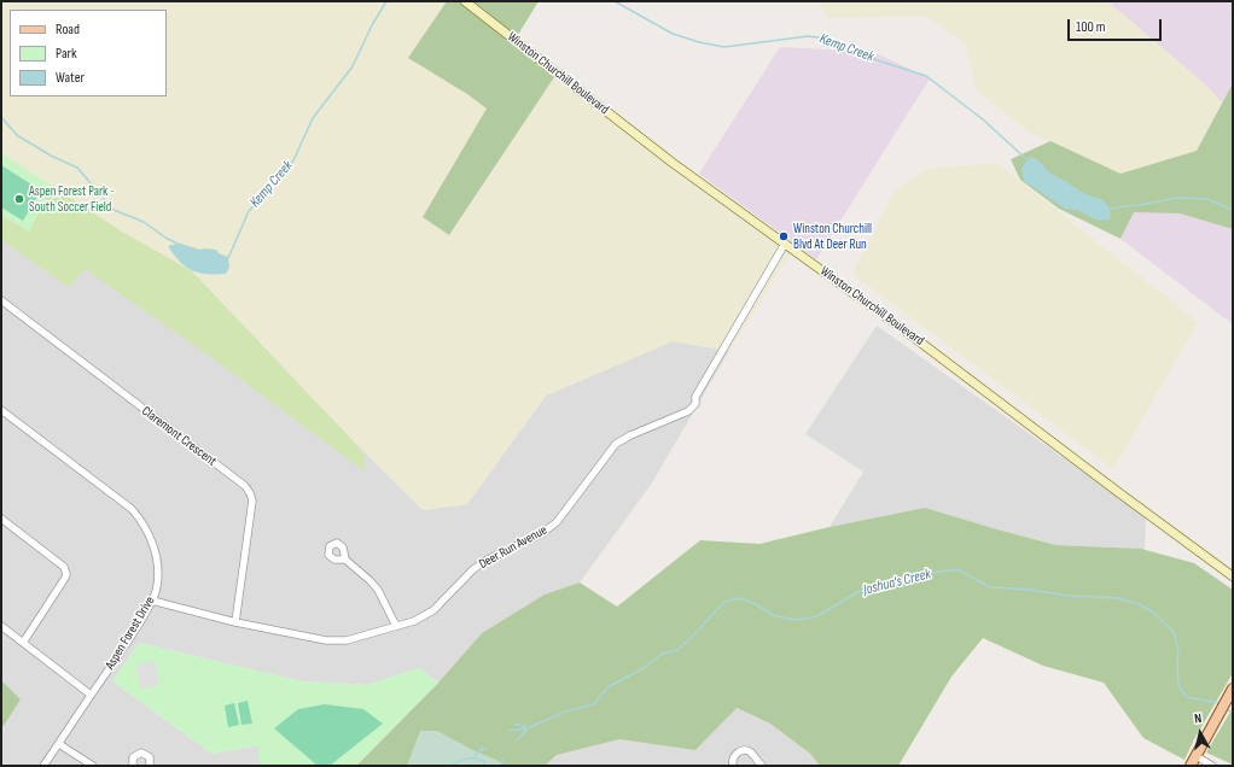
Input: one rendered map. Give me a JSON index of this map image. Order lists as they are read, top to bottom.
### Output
{
  "streets": {
    "main road": ["Winston Churchill Boulevard"],
    "street": ["Claremont Crescent", "Deer Run Avenue", "Aspen Forest Drive"]
  },
  "crossings": [
    ["Winston Churchill Boulevard", "Deer Run Avenue"],
    ["Claremont Crescent", "Deer Run Avenue"],
    ["Deer Run Avenue", "Aspen Forest Drive"]
  ],
  "water": ["Kemp Creek", "Joshua's Creek"],
  "places": ["Aspen Forest Park - South Soccer Field", "Winston Churchill Blvd At Deer Run"],
  "legend": ["Road", "Park", "Water"],
  "scale_bar": "100 m",
  "north": "top"
}
